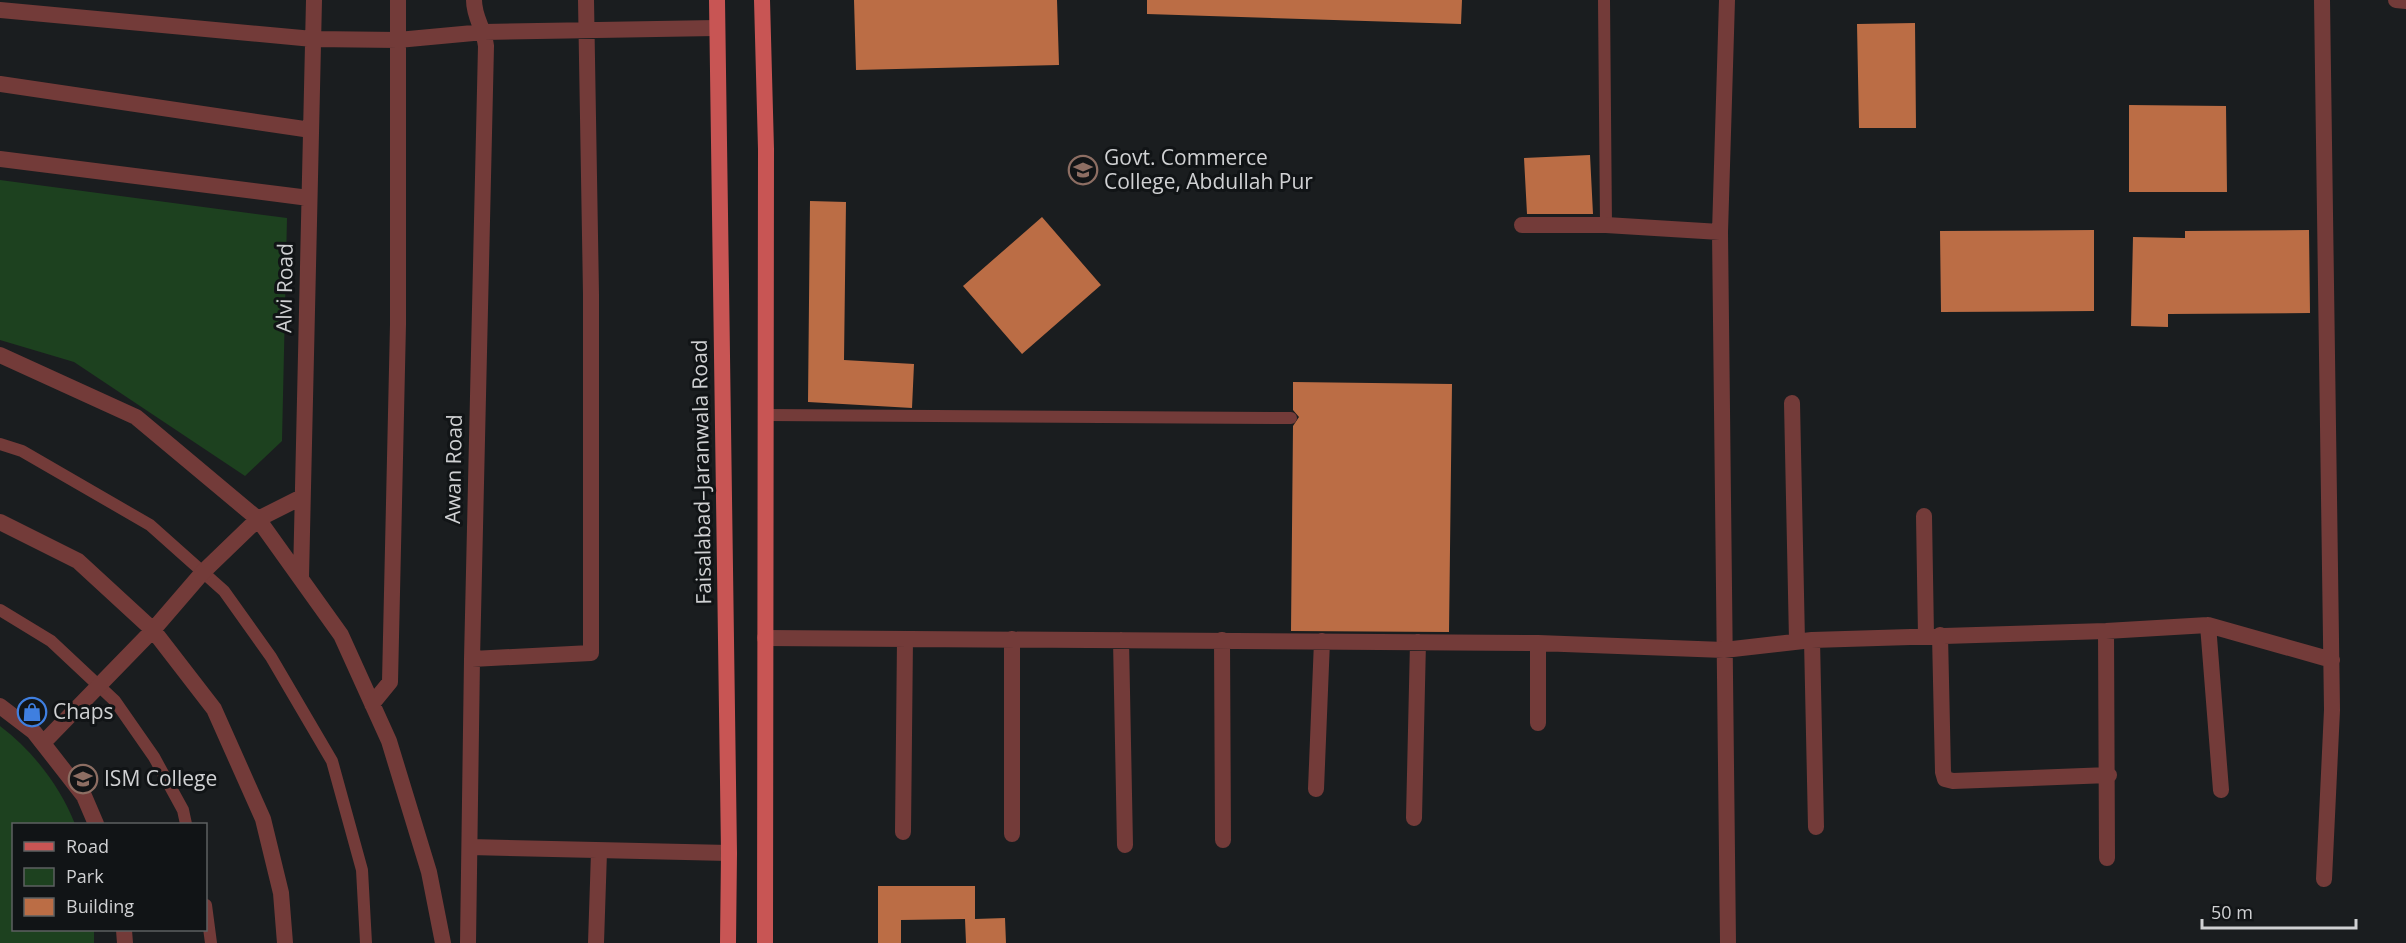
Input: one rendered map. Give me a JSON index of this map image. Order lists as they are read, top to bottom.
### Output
{
  "streets": {
    "main road": ["Faisalabad–Jaranwala Road"],
    "street": ["Alvi Road", "Awan Road"]
  },
  "places": {
    "school or university": ["Govt. Commerce College, Abdullah Pur", "ISM College"],
    "shop": ["Chaps"]
  },
  "legend": ["Road", "Park", "Building"],
  "scale_bar": "50 m"
}
